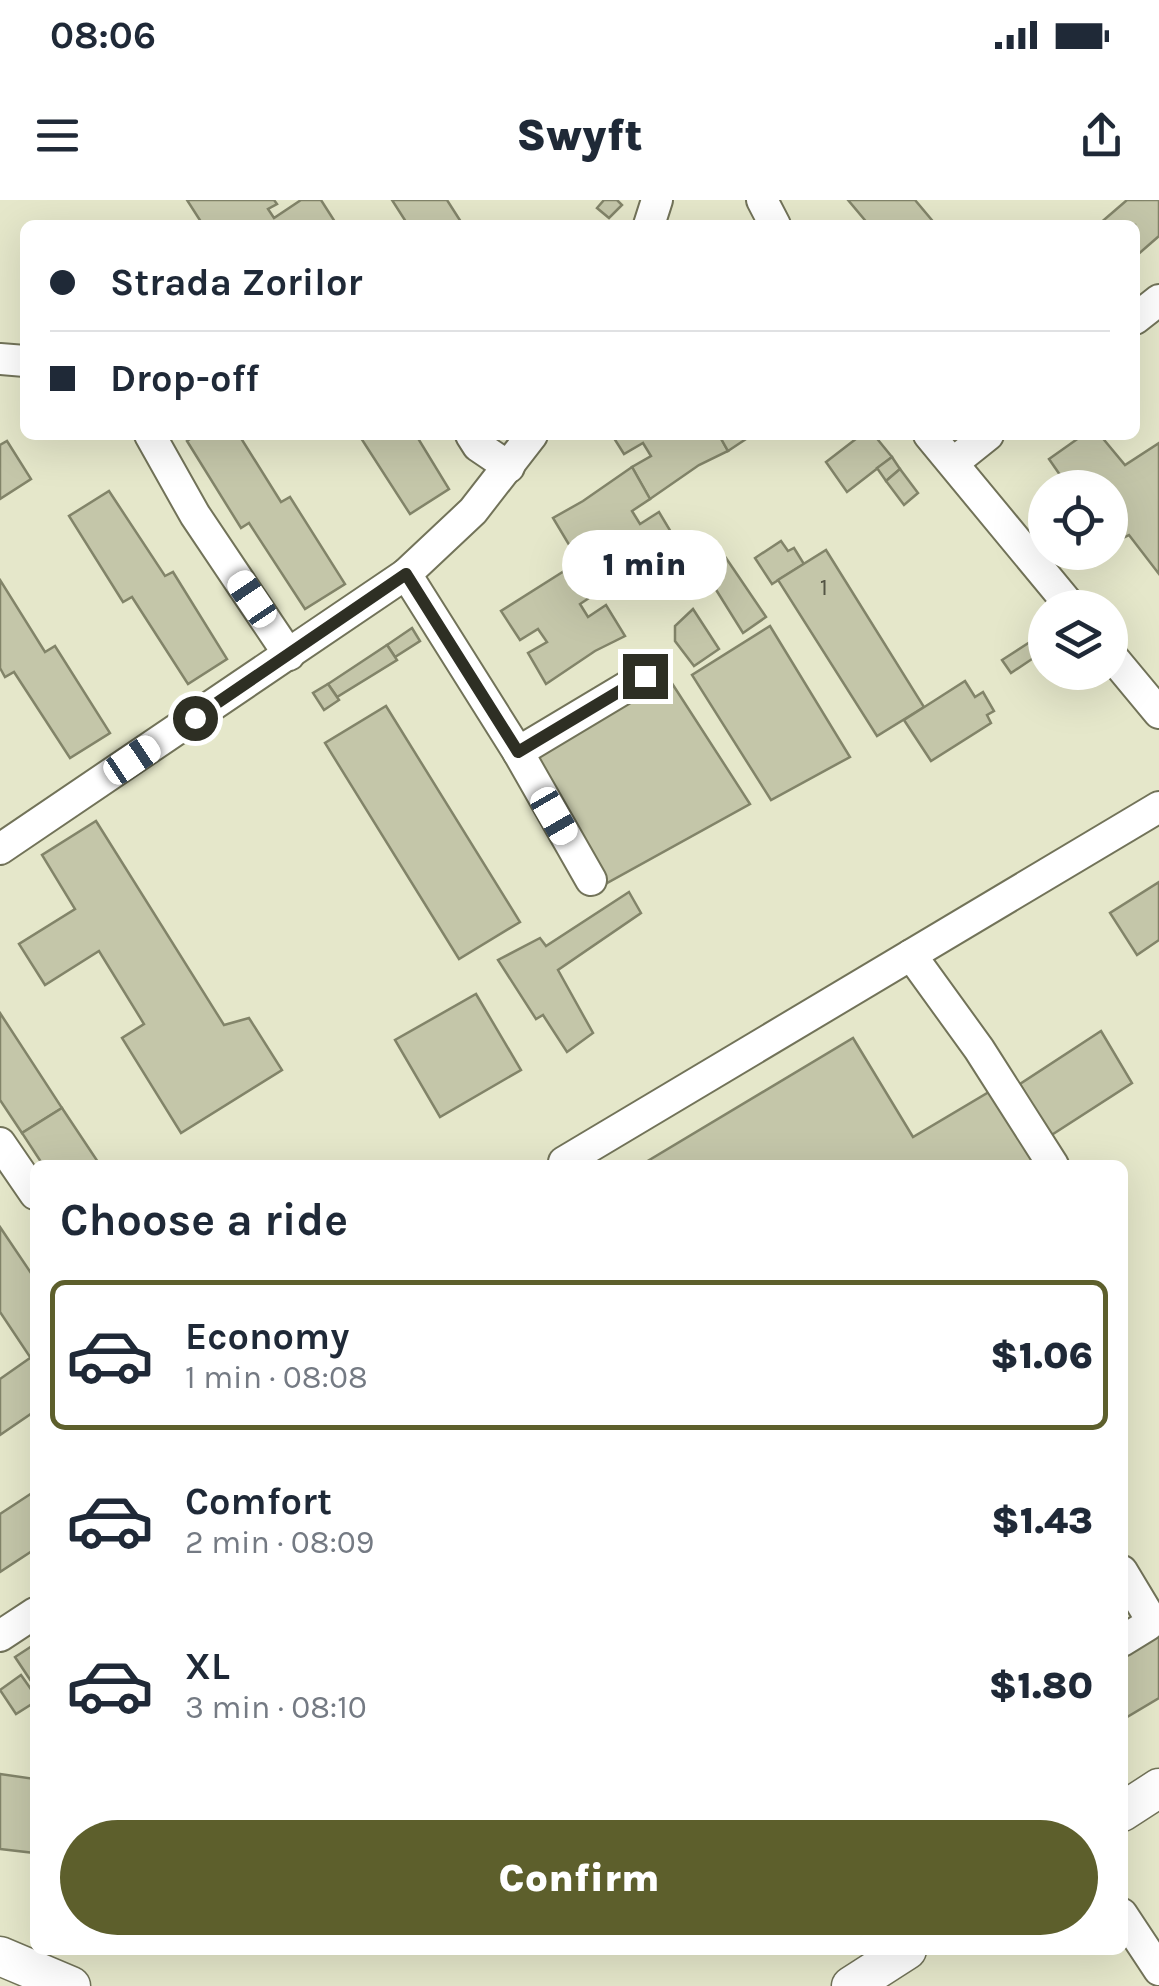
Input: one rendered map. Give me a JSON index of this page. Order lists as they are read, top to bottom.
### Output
{
  "house_numbers": ["1"],
  "page": {
    "status": "08:06",
    "header": "Swyft",
    "banner": ["Strada Zorilor", "Drop-off"],
    "bubble": "1 min",
    "heading": "Choose a ride",
    "list": [
      {
        "name": "Economy",
        "note": "1 min · 08:08",
        "value": "$1.06"
      },
      {
        "name": "Comfort",
        "note": "2 min · 08:09",
        "value": "$1.43"
      },
      {
        "name": "XL",
        "note": "3 min · 08:10",
        "value": "$1.80"
      }
    ],
    "buttons": "Confirm"
  }
}
